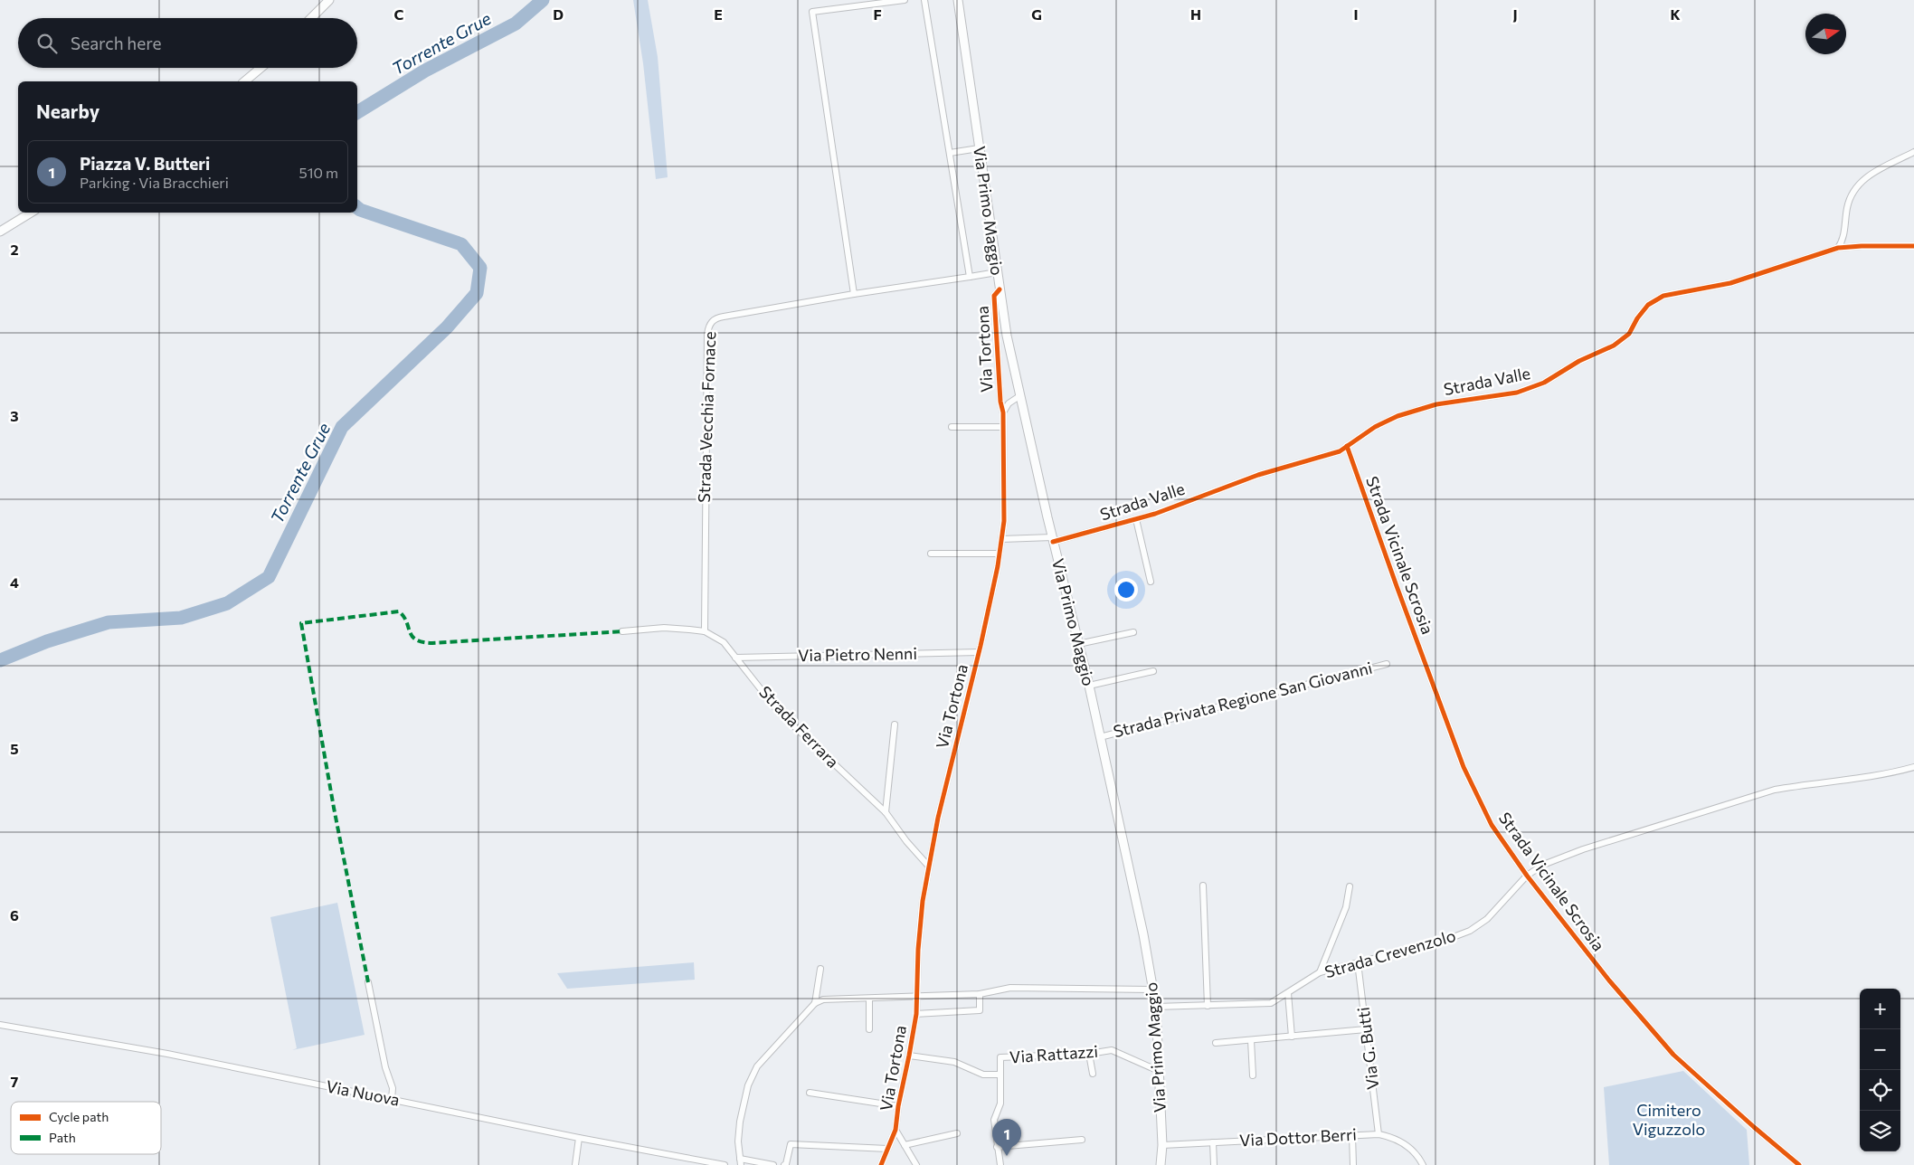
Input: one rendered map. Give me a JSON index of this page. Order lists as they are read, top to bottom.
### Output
{
  "streets": {
    "main road": ["Via Primo Maggio"],
    "street": [
      "Via Tortona",
      "Strada Valle",
      "Strada Vecchia Fornace",
      "Strada Vicinale Scrosia",
      "Via Pietro Nenni",
      "Strada Privata Regione San Giovanni",
      "Strada Ferrara",
      "Strada Crevenzolo",
      "Via G. Butti",
      "Via Rattazzi",
      "Via Nuova",
      "Via Dottor Berri"
    ]
  },
  "crossings": [
    ["Via Primo Maggio", "Via Tortona"],
    ["Via Primo Maggio", "Strada Valle"],
    ["Via Primo Maggio", "Strada Vecchia Fornace"],
    ["Via Primo Maggio", "Strada Privata Regione San Giovanni"],
    ["Via Primo Maggio", "Strada Crevenzolo"],
    ["Via Primo Maggio", "Via Rattazzi"],
    ["Via Primo Maggio", "Via Dottor Berri"],
    ["Via Tortona", "Strada Valle"],
    ["Via Tortona", "Via Pietro Nenni"],
    ["Via Tortona", "Strada Ferrara"],
    ["Via Tortona", "Via Rattazzi"],
    ["Strada Valle", "Strada Vicinale Scrosia"],
    ["Strada Vecchia Fornace", "Strada Ferrara"],
    ["Strada Vicinale Scrosia", "Strada Crevenzolo"],
    ["Via Pietro Nenni", "Strada Ferrara"],
    ["Strada Crevenzolo", "Via G. Butti"],
    ["Via G. Butti", "Via Dottor Berri"]
  ],
  "water": ["Torrente Grue"],
  "parks": ["Cimitero Viguzzolo"],
  "legend": ["Cycle path", "Path"],
  "north": "right",
  "page": {
    "search": "Search here",
    "heading": "Nearby",
    "list": [
      {
        "mark": "1",
        "name": "Piazza V. Butteri",
        "note": "Parking · Via Bracchieri",
        "value": "510 m"
      }
    ],
    "map_buttons": ["+", "−"],
    "pins": "1"
  },
  "grid": {
    "columns": [
      "C",
      "D",
      "E",
      "F",
      "G",
      "H",
      "I",
      "J",
      "K"
    ],
    "rows": [
      "2",
      "3",
      "4",
      "5",
      "6",
      "7"
    ]
  }
}
